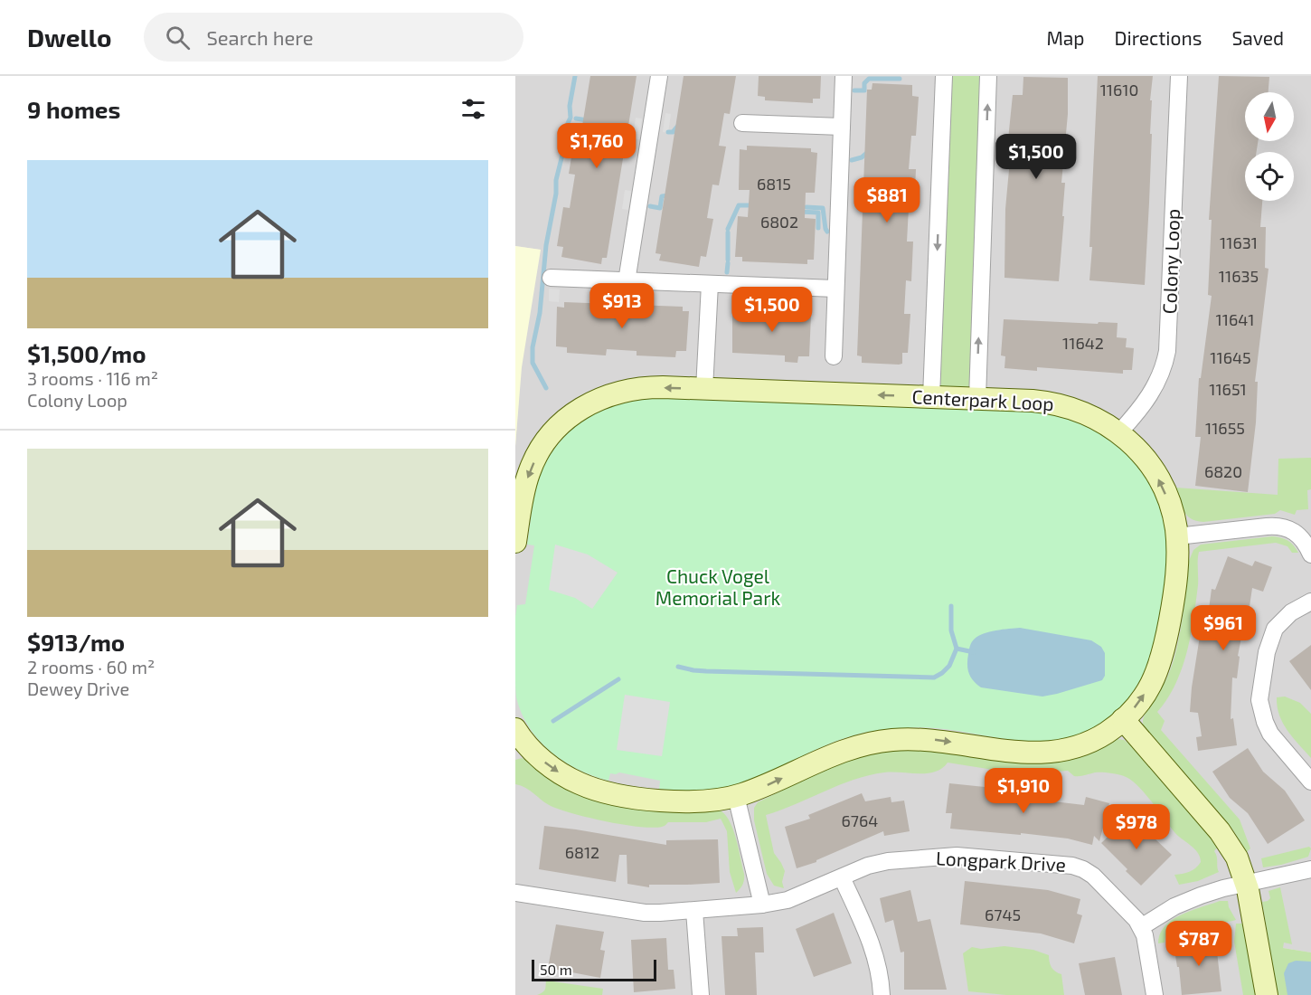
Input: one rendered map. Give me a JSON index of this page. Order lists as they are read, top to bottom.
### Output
{
  "streets": {
    "street": ["Colony Loop", "Centerpark Loop", "Longpark Drive"]
  },
  "crossings": [
    ["Colony Loop", "Centerpark Loop"]
  ],
  "parks": ["Chuck Vogel Memorial Park"],
  "house_numbers": [
    "11610",
    "6815",
    "6802",
    "11631",
    "11635",
    "11641",
    "11642",
    "11645",
    "11651",
    "11655",
    "6820",
    "6764",
    "6812",
    "6745"
  ],
  "scale_bar": "50 m",
  "north": "bottom",
  "page": {
    "header": "Dwello",
    "search": "Search here",
    "nav": ["Map", "Directions", "Saved"],
    "heading": "9 homes",
    "price": [
      "$1,760",
      "$1,500",
      "$881",
      "$913",
      "$1,500",
      "$961",
      "$1,910",
      "$978",
      "$787"
    ],
    "list": [
      {
        "name": "$1,500/mo",
        "note": "3 rooms · 116 m² · Colony Loop"
      },
      {
        "name": "$913/mo",
        "note": "2 rooms · 60 m² · Dewey Drive"
      }
    ],
    "scale": "50 m"
  }
}
